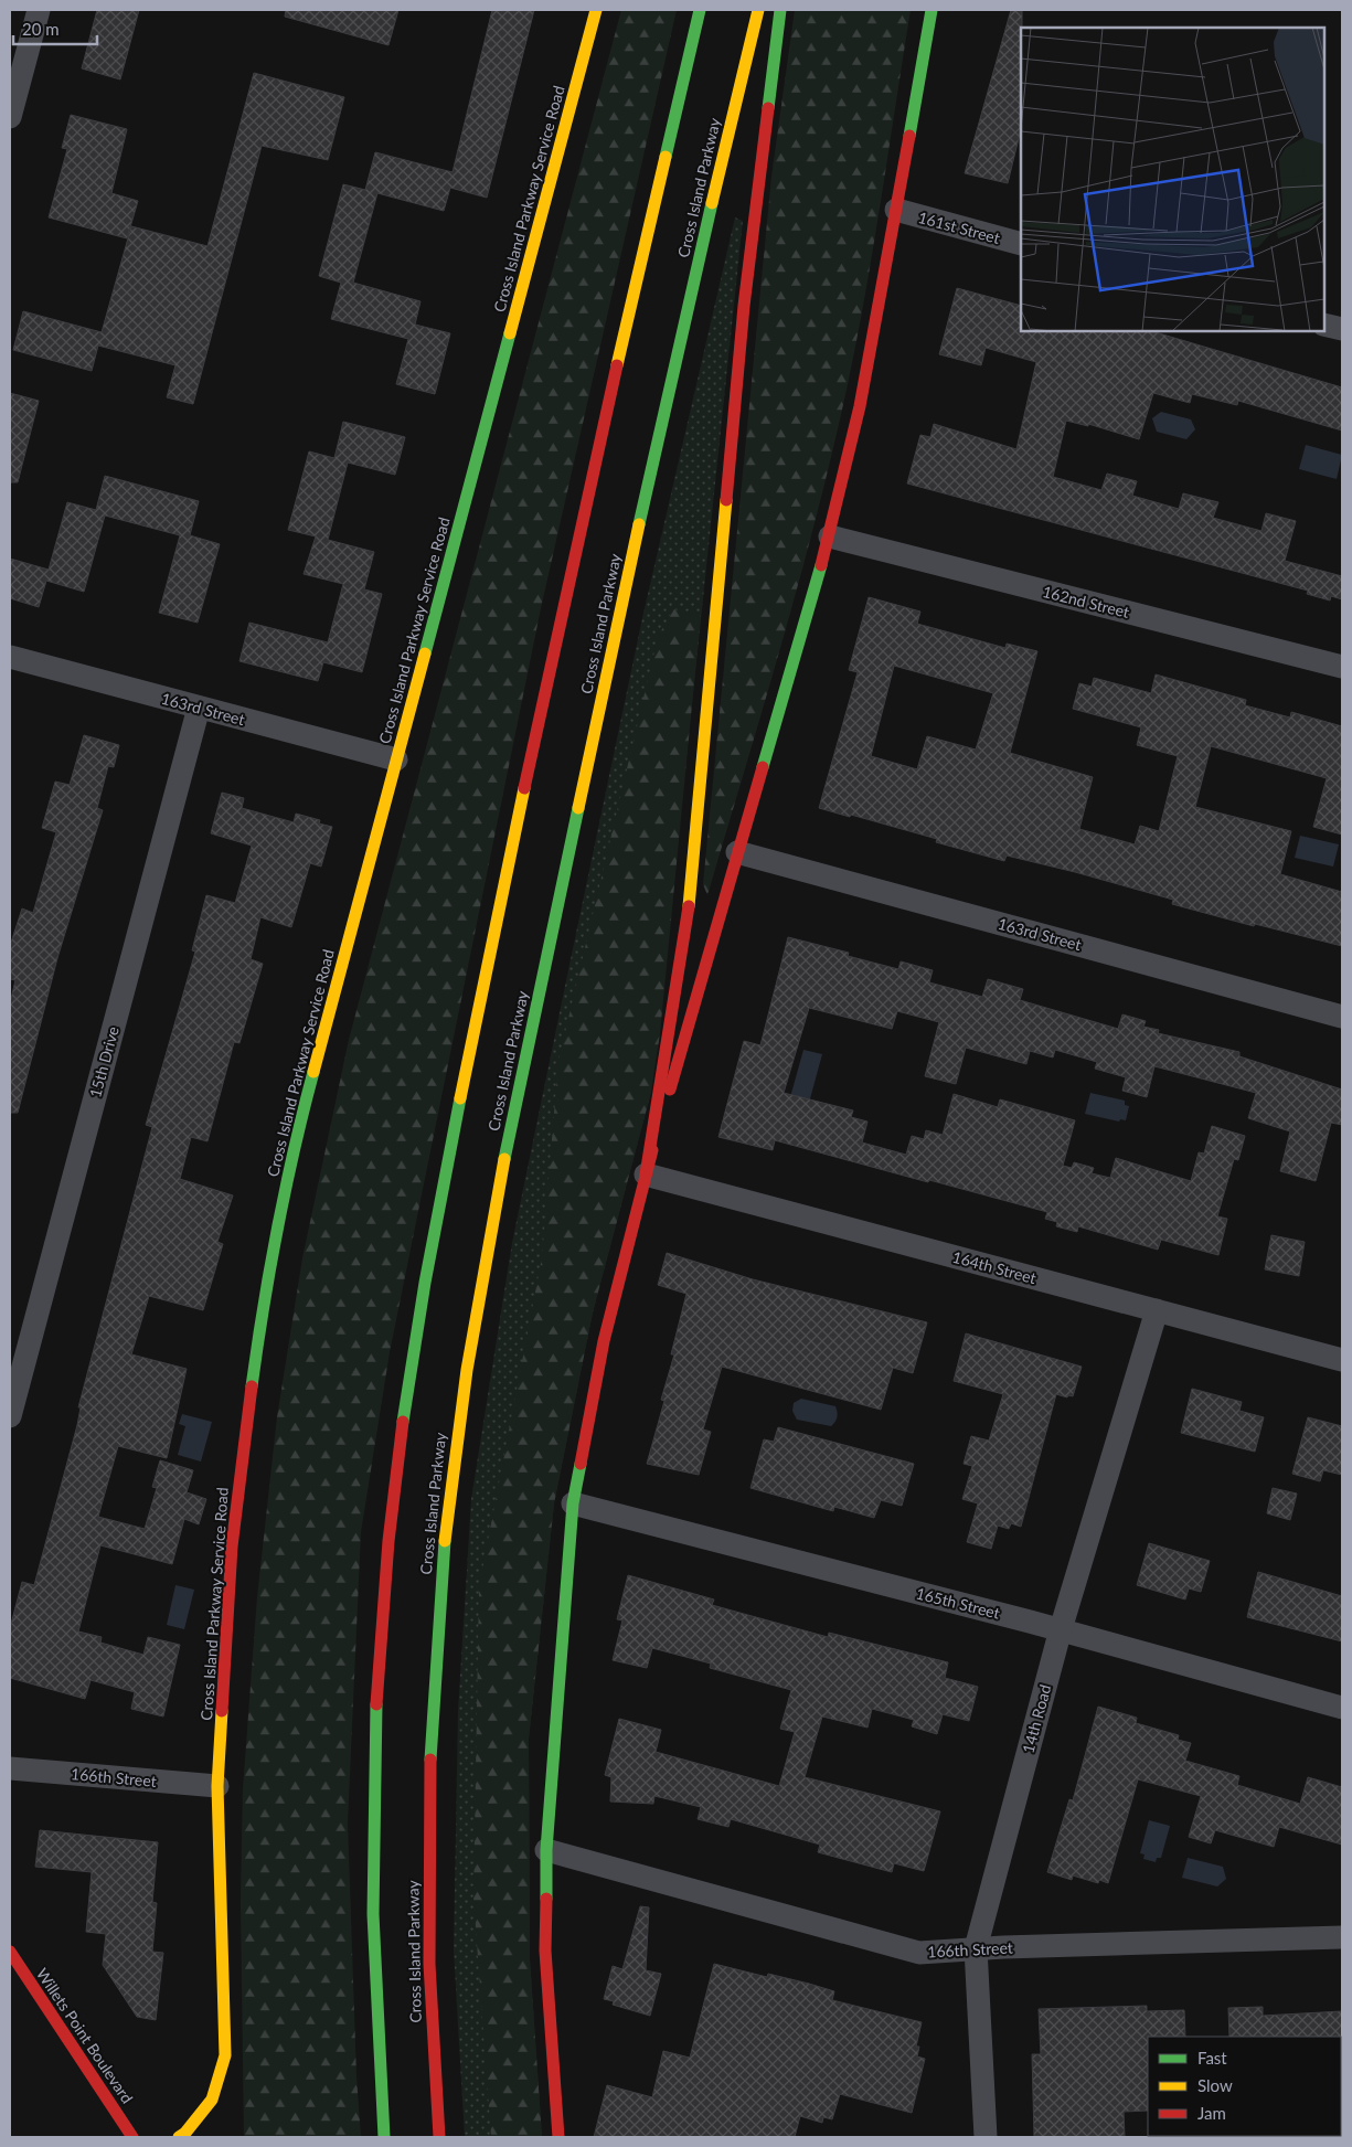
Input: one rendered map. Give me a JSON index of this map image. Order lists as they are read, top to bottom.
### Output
{
  "streets": {
    "main road": ["Cross Island Parkway", "Cross Island Parkway Service Road", "Willets Point Boulevard"],
    "street": [
      "161st Street",
      "162nd Street",
      "163rd Street",
      "15th Drive",
      "164th Street",
      "165th Street",
      "14th Road",
      "166th Street"
    ]
  },
  "crossings": [
    ["Cross Island Parkway Service Road", "163rd Street"],
    ["Cross Island Parkway Service Road", "166th Street"],
    ["163rd Street", "15th Drive"],
    ["164th Street", "14th Road"],
    ["165th Street", "14th Road"],
    ["14th Road", "166th Street"]
  ],
  "legend": ["Fast", "Slow", "Jam"],
  "scale_bar": "20 m"
}
